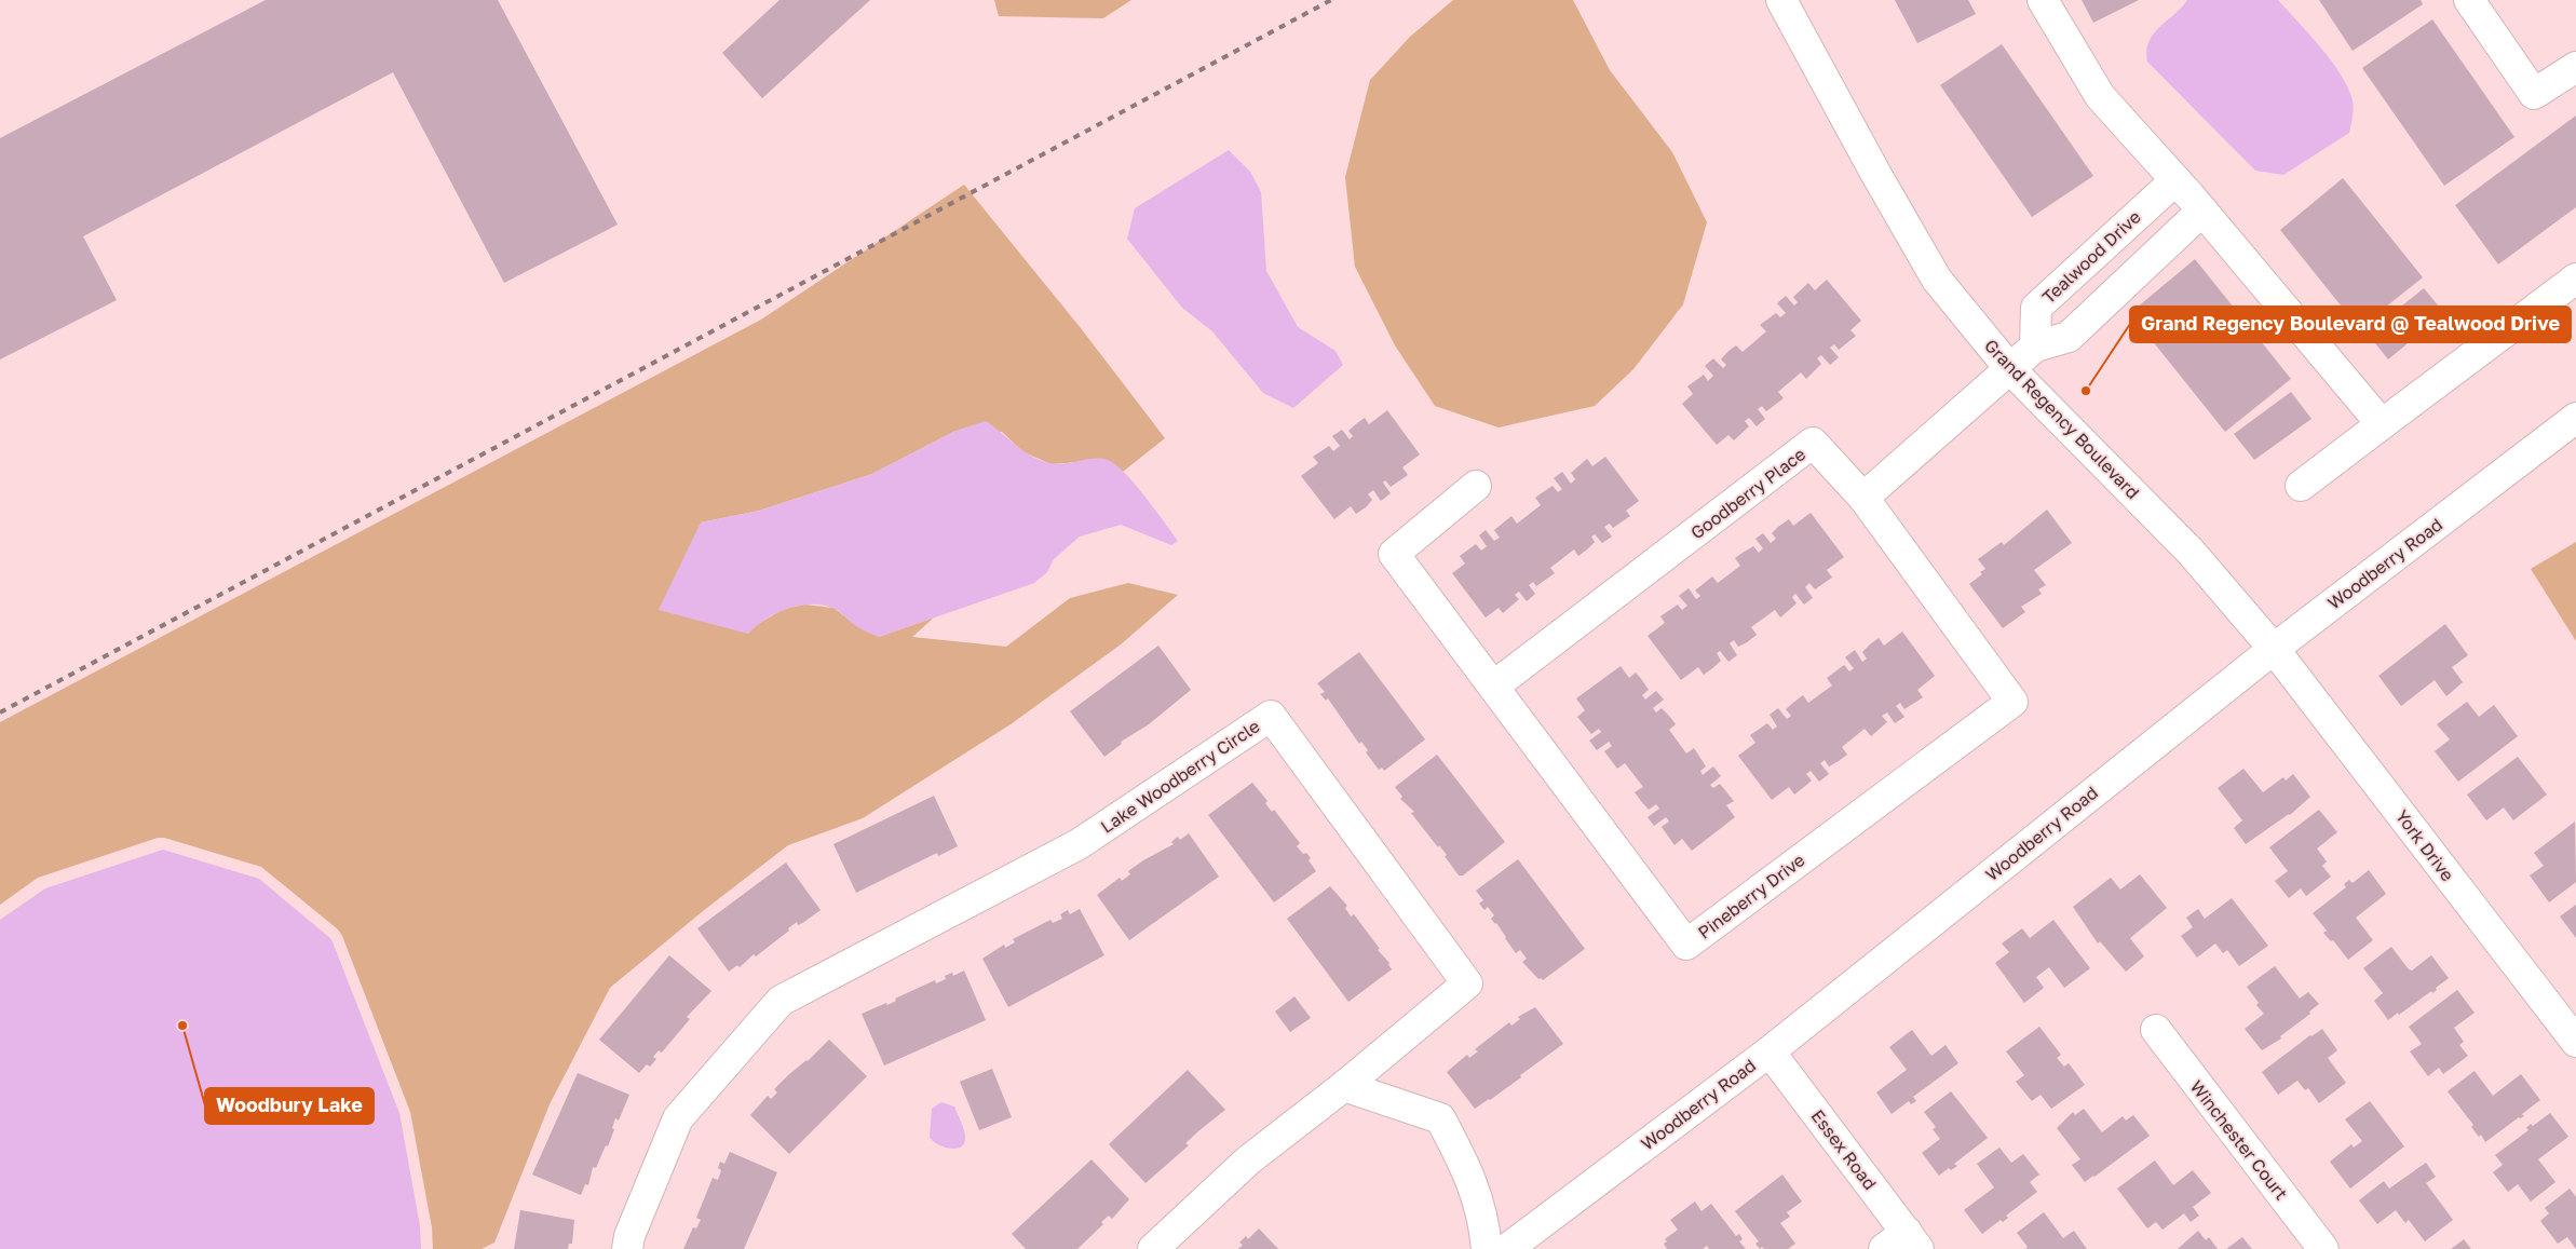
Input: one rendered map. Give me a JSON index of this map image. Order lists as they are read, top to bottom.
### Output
{
  "streets": {
    "street": [
      "Tealwood Drive",
      "Grand Regency Boulevard",
      "Goodberry Place",
      "Woodberry Road",
      "Lake Woodberry Circle",
      "York Drive",
      "Pineberry Drive",
      "Winchester Court",
      "Essex Road"
    ]
  },
  "crossings": [
    ["Grand Regency Boulevard", "Woodberry Road"],
    ["Grand Regency Boulevard", "York Drive"],
    ["Goodberry Place", "Pineberry Drive"],
    ["Woodberry Road", "York Drive"],
    ["Woodberry Road", "Essex Road"]
  ],
  "places": ["Grand Regency Boulevard @ Tealwood Drive", "Woodbury Lake"]
}
